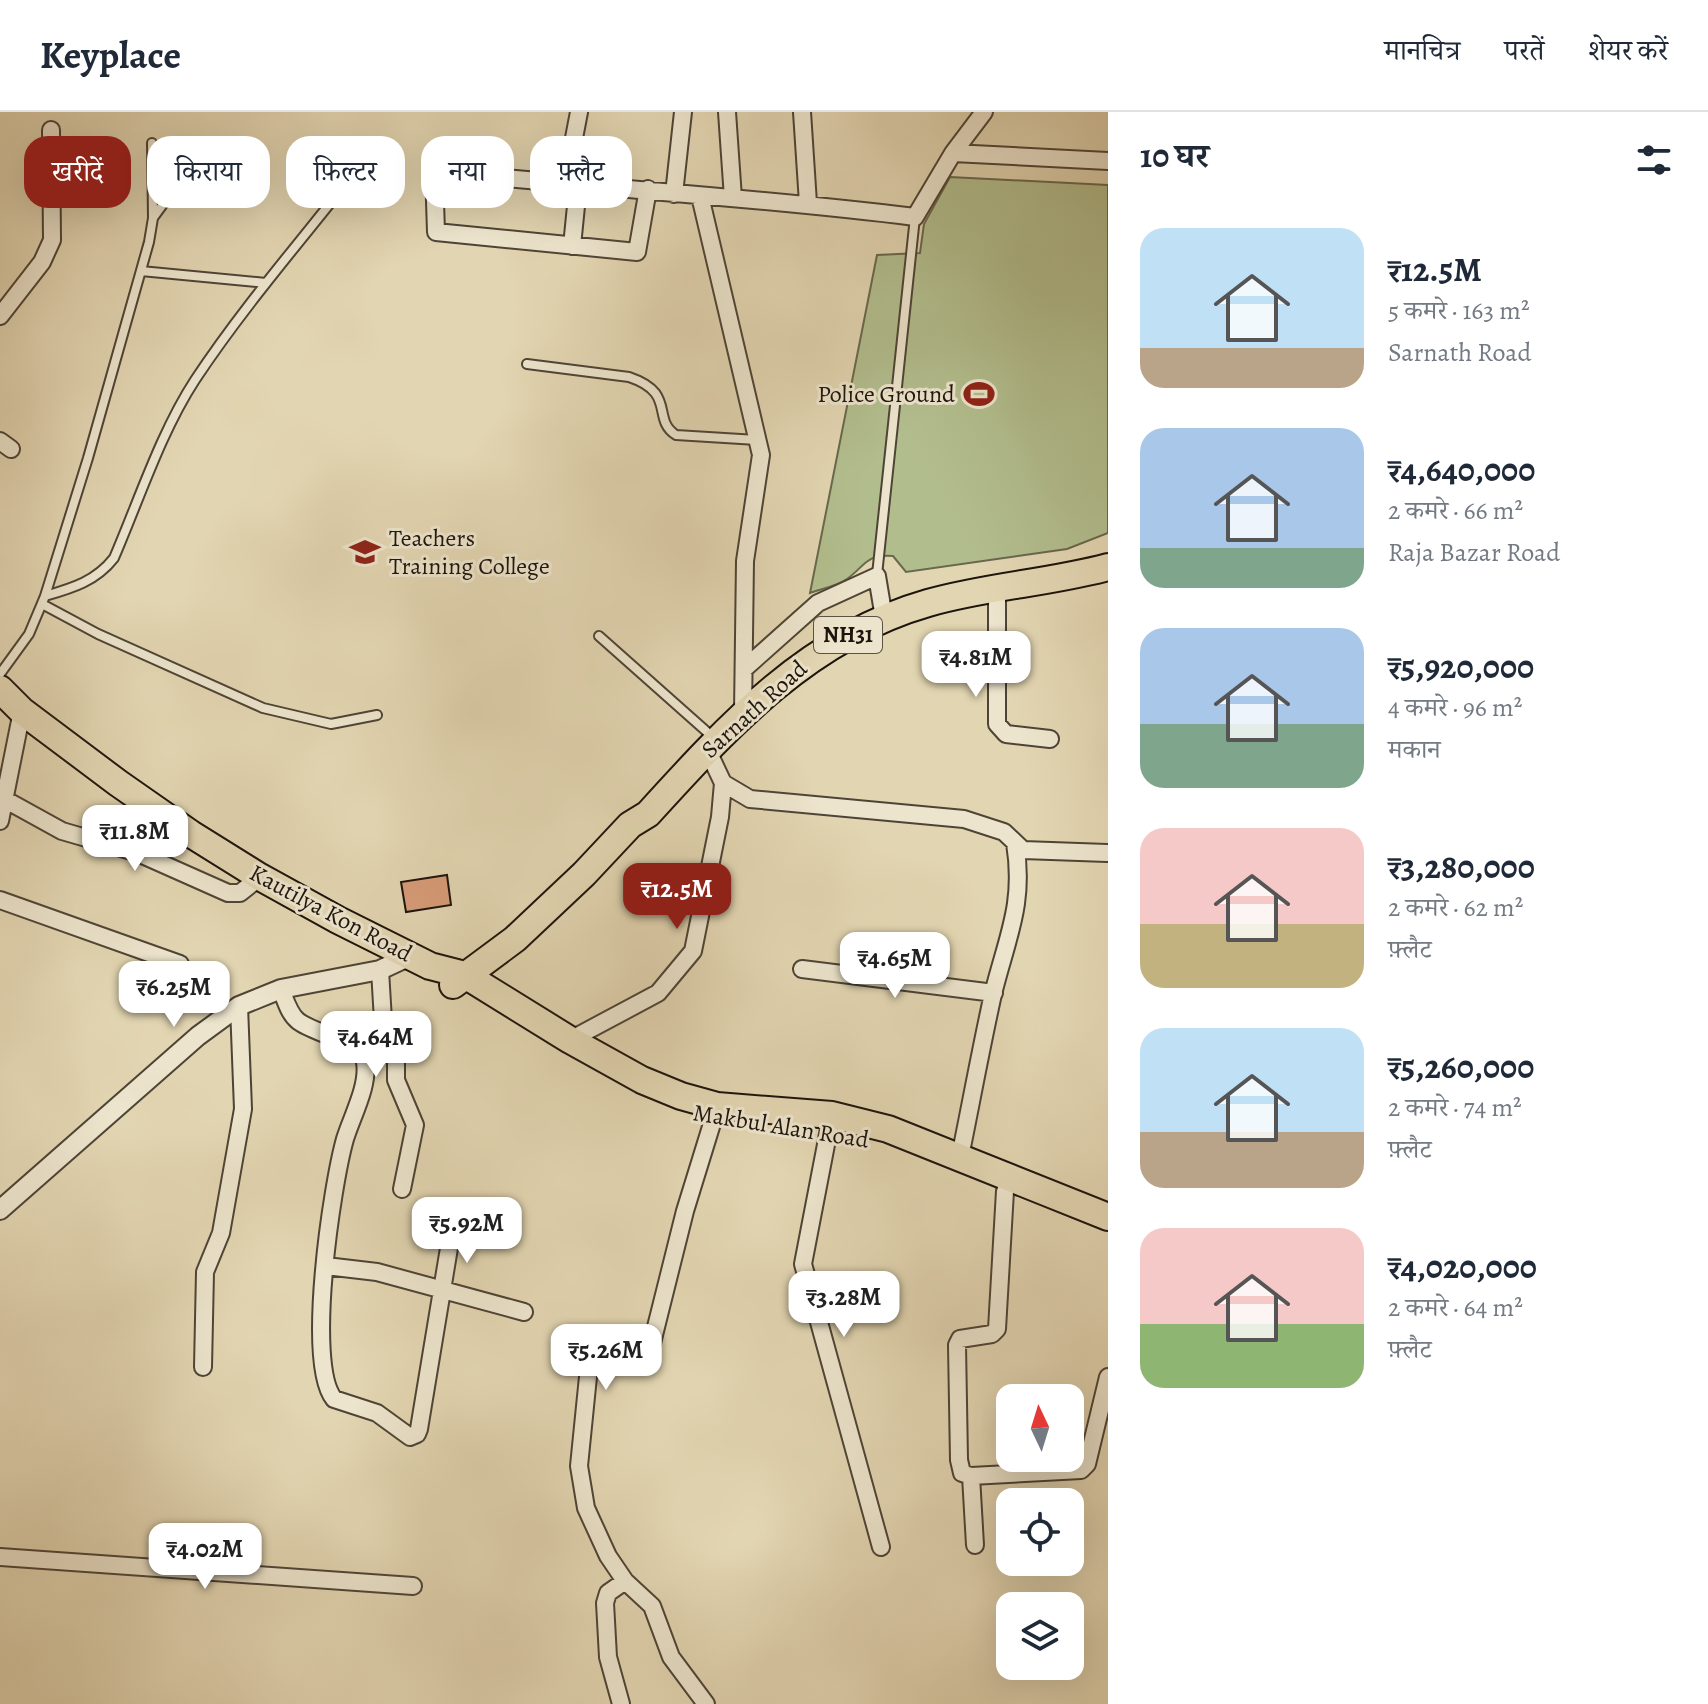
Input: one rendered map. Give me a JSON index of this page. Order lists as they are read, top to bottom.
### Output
{
  "streets": {
    "highway": [
      "NH31",
      "Sarnath Road",
      "Kautilya Kon Road",
      "Makbul Alan Road"
    ]
  },
  "crossings": [
    ["Sarnath Road", "Kautilya Kon Road"],
    ["Sarnath Road", "Makbul Alan Road"],
    ["Kautilya Kon Road", "Makbul Alan Road"]
  ],
  "places": {
    "sports": ["Police Ground"],
    "school or university": ["Teachers Training College"]
  },
  "north": "top",
  "page": {
    "header": "Keyplace",
    "nav": ["मानचित्र", "परतें", "शेयर करें"],
    "heading": "10 घर",
    "chip": [
      "खरीदें",
      "किराया",
      "फ़िल्टर",
      "नया",
      "फ़्लैट"
    ],
    "list": [
      {
        "name": "₹12.5M",
        "note": "5 कमरे · 163 m² · Sarnath Road"
      },
      {
        "name": "₹4,640,000",
        "note": "2 कमरे · 66 m² · Raja Bazar Road"
      },
      {
        "name": "₹5,920,000",
        "note": "4 कमरे · 96 m² · मकान"
      },
      {
        "name": "₹3,280,000",
        "note": "2 कमरे · 62 m² · फ़्लैट"
      },
      {
        "name": "₹5,260,000",
        "note": "2 कमरे · 74 m² · फ़्लैट"
      },
      {
        "name": "₹4,020,000",
        "note": "2 कमरे · 64 m² · फ़्लैट"
      }
    ],
    "price": [
      "₹4.81M",
      "₹11.8M",
      "₹12.5M",
      "₹4.65M",
      "₹6.25M",
      "₹4.64M",
      "₹5.92M",
      "₹3.28M",
      "₹5.26M",
      "₹4.02M"
    ]
  }
}
